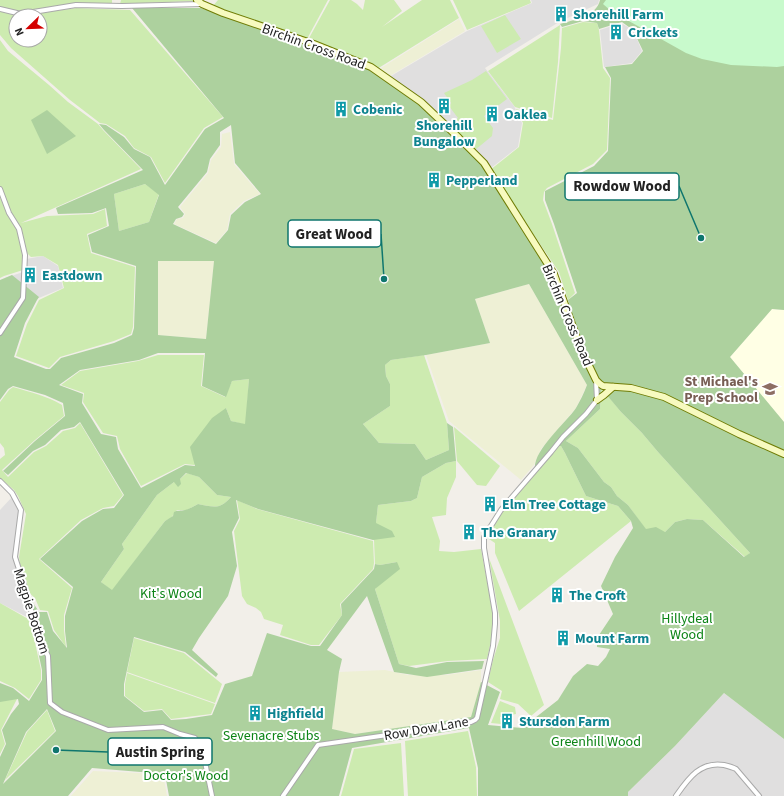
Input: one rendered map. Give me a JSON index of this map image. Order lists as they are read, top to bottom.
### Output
{
  "streets": {
    "street": ["Birchin Cross Road", "Magpie Bottom", "Row Dow Lane"]
  },
  "parks": [
    "Kit's Wood",
    "Hillydeal Wood",
    "Sevenacre Stubs",
    "Greenhill Wood",
    "Doctor's Wood"
  ],
  "places": {
    "building": [
      "Shorehill Farm",
      "Crickets",
      "Shorehill Bungalow",
      "Cobenic",
      "Oaklea",
      "Pepperland",
      "Eastdown",
      "Elm Tree Cottage",
      "The Granary",
      "The Croft",
      "Mount Farm",
      "Highfield",
      "Stursdon Farm"
    ],
    "other": ["Rowdow Wood", "Great Wood", "Austin Spring"],
    "school or university": ["St Michael's Prep School"]
  },
  "north": "bottom left"
}
